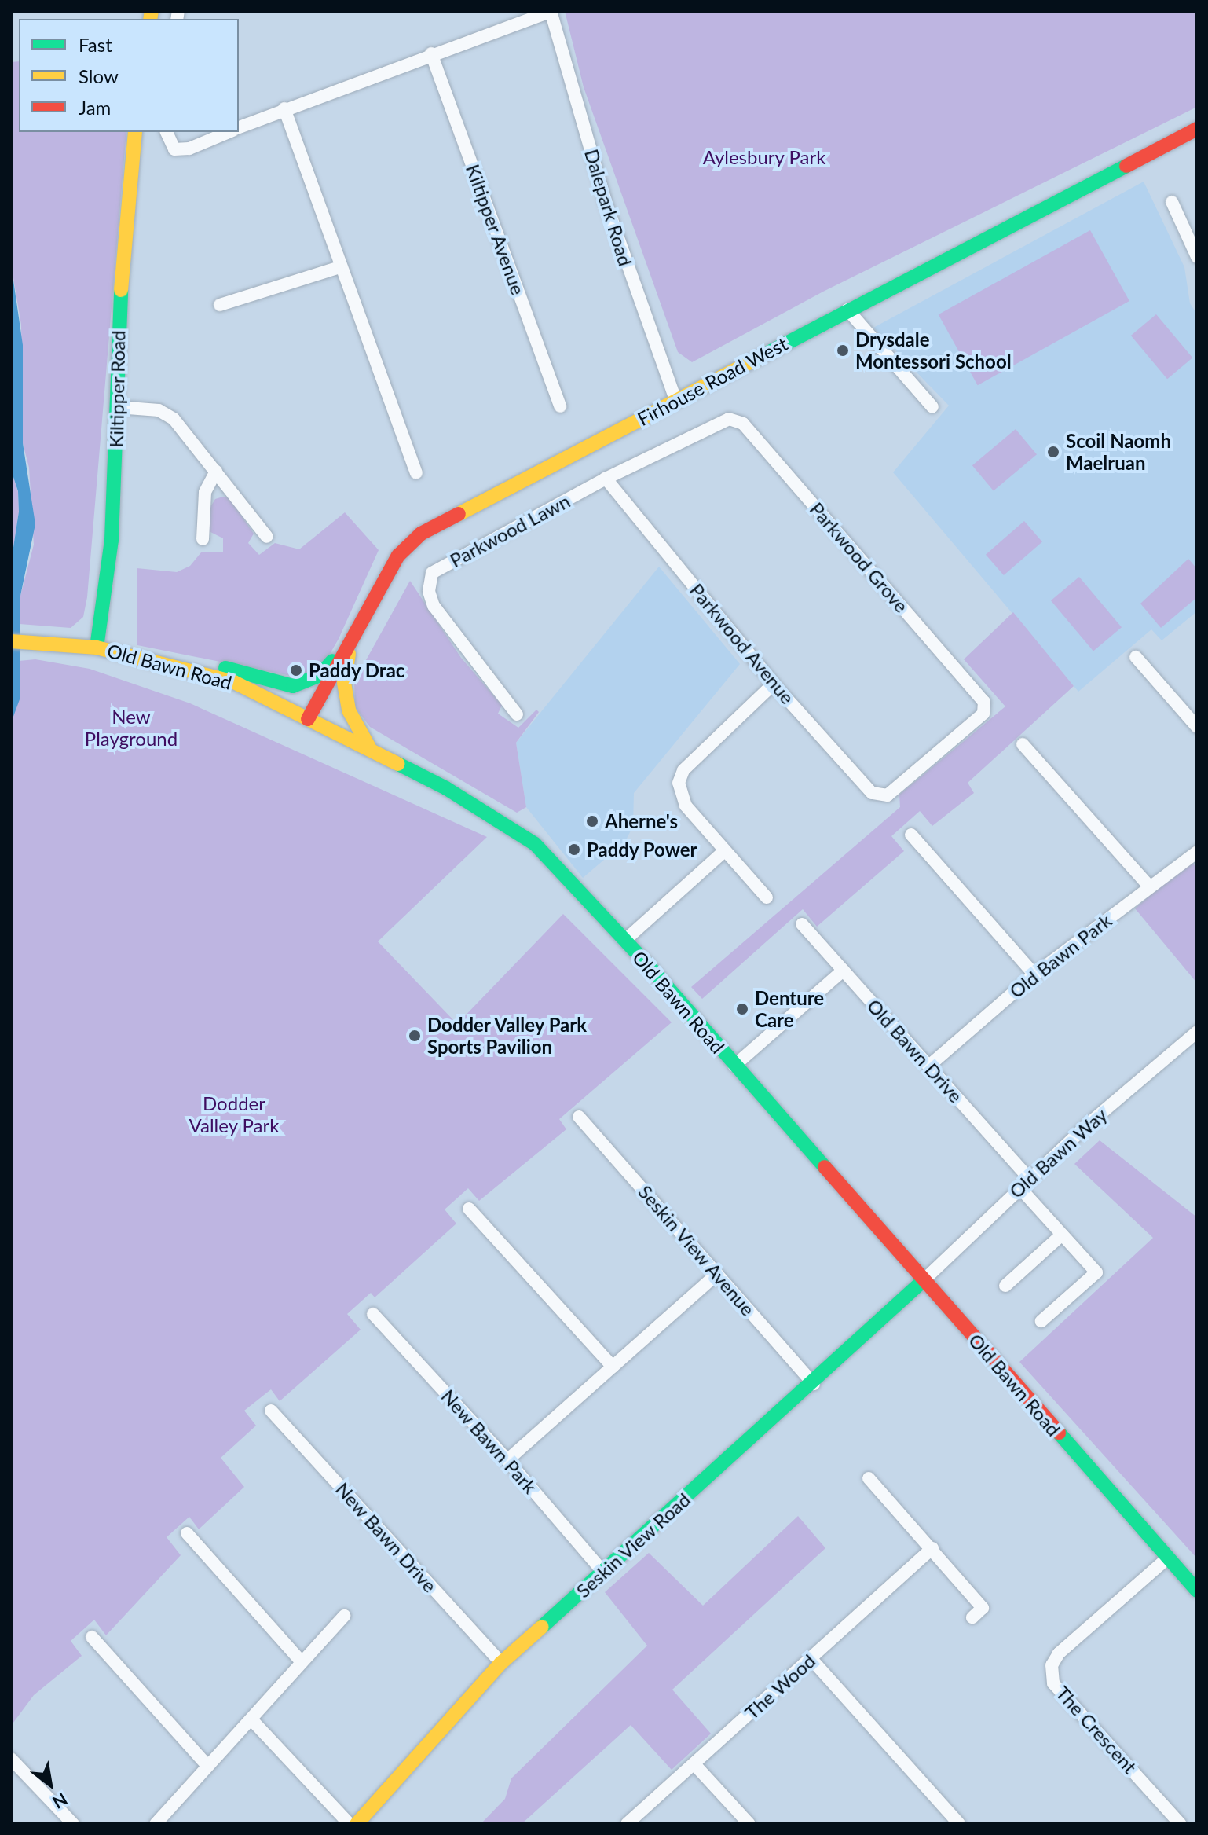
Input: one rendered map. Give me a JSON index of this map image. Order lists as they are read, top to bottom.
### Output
{
  "streets": {
    "street": [
      "Dalepark Road",
      "Kiltipper Avenue",
      "Firhouse Road West",
      "Kiltipper Road",
      "Parkwood Lawn",
      "Parkwood Grove",
      "Parkwood Avenue",
      "Old Bawn Road",
      "Old Bawn Park",
      "Old Bawn Drive",
      "Old Bawn Way",
      "Seskin View Avenue",
      "New Bawn Park",
      "New Bawn Drive",
      "Seskin View Road",
      "The Wood",
      "The Crescent"
    ]
  },
  "crossings": [
    ["Dalepark Road", "Firhouse Road West"],
    ["Firhouse Road West", "Old Bawn Road"],
    ["Kiltipper Road", "Old Bawn Road"],
    ["Parkwood Lawn", "Parkwood Grove"],
    ["Parkwood Lawn", "Parkwood Avenue"],
    ["Parkwood Grove", "Parkwood Avenue"],
    ["Old Bawn Road", "Old Bawn Way"],
    ["Old Bawn Road", "Seskin View Road"],
    ["Old Bawn Road", "The Crescent"],
    ["Old Bawn Park", "Old Bawn Drive"],
    ["Old Bawn Drive", "Old Bawn Way"],
    ["Old Bawn Way", "Seskin View Road"],
    ["Seskin View Avenue", "Seskin View Road"],
    ["New Bawn Park", "Seskin View Road"],
    ["New Bawn Drive", "Seskin View Road"]
  ],
  "parks": ["Aylesbury Park", "New Playground", "Dodder Valley Park"],
  "places": [
    "Drysdale Montessori School",
    "Scoil Naomh Maelruan",
    "Paddy Drac",
    "Aherne's",
    "Paddy Power",
    "Denture Care",
    "Dodder Valley Park Sports Pavilion"
  ],
  "legend": ["Fast", "Slow", "Jam"],
  "north": "bottom right"
}
